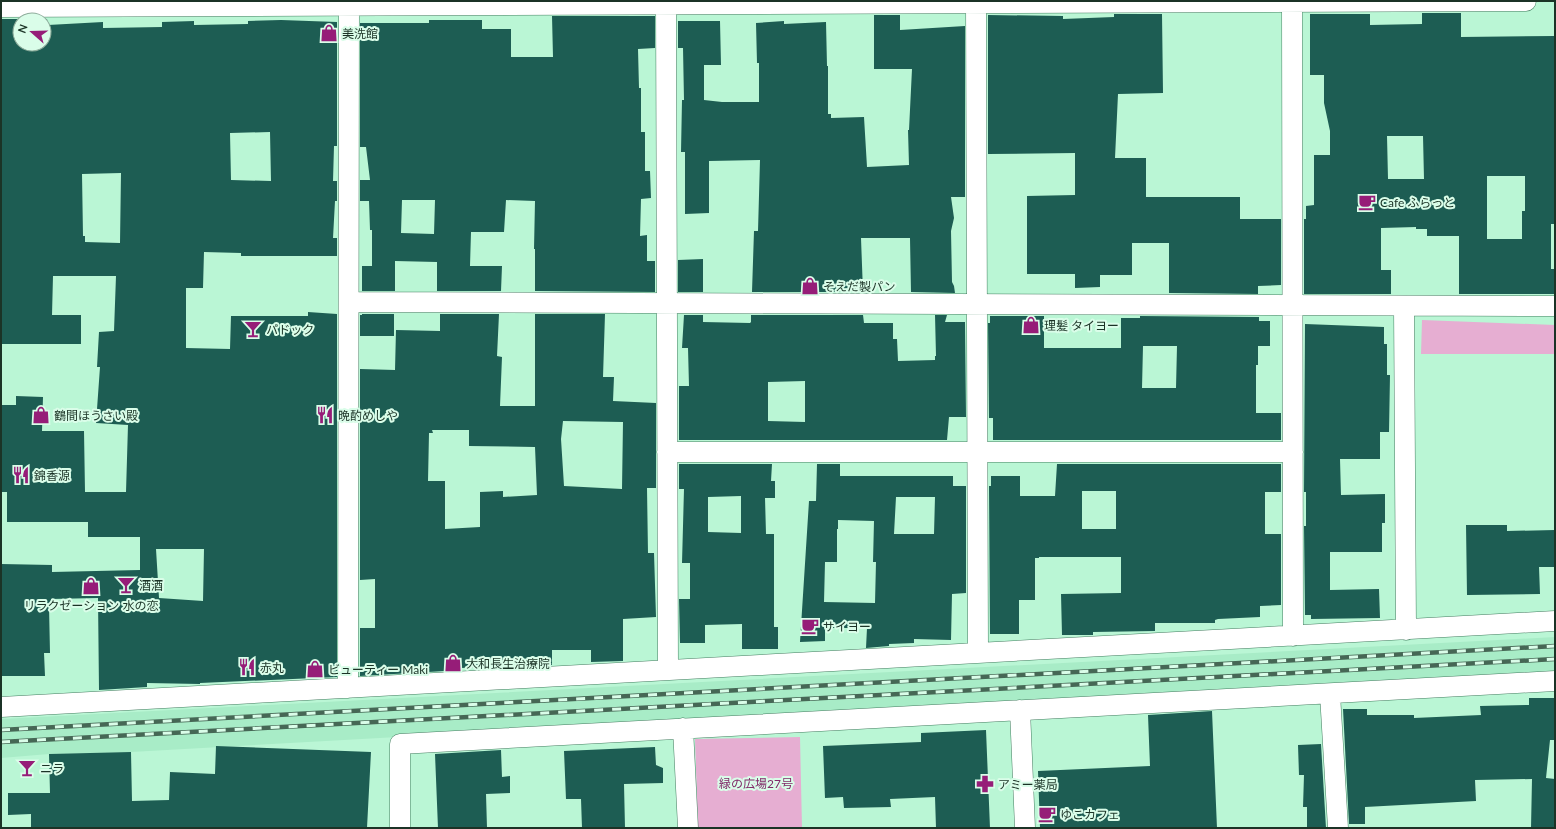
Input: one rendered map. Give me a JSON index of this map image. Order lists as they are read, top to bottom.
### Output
{
  "parks": ["緑の広場27号"],
  "places": {
    "shop": [
      "美洗館",
      "そえだ製パン",
      "理髪 タイヨー",
      "鶴間ほうさい殿",
      "リラクゼーション 水の恋",
      "大和長生治療院",
      "ビューティー Maki"
    ],
    "cafe": ["Cafe ふらっと", "サイヨー", "ゆこカフェ"],
    "bar": ["パドック", "酒酒", "ニラ"],
    "restaurant": ["晩酌めしや", "錦香源", "赤丸"],
    "pharmacy": ["アミー薬局"]
  },
  "north": "left"
}
